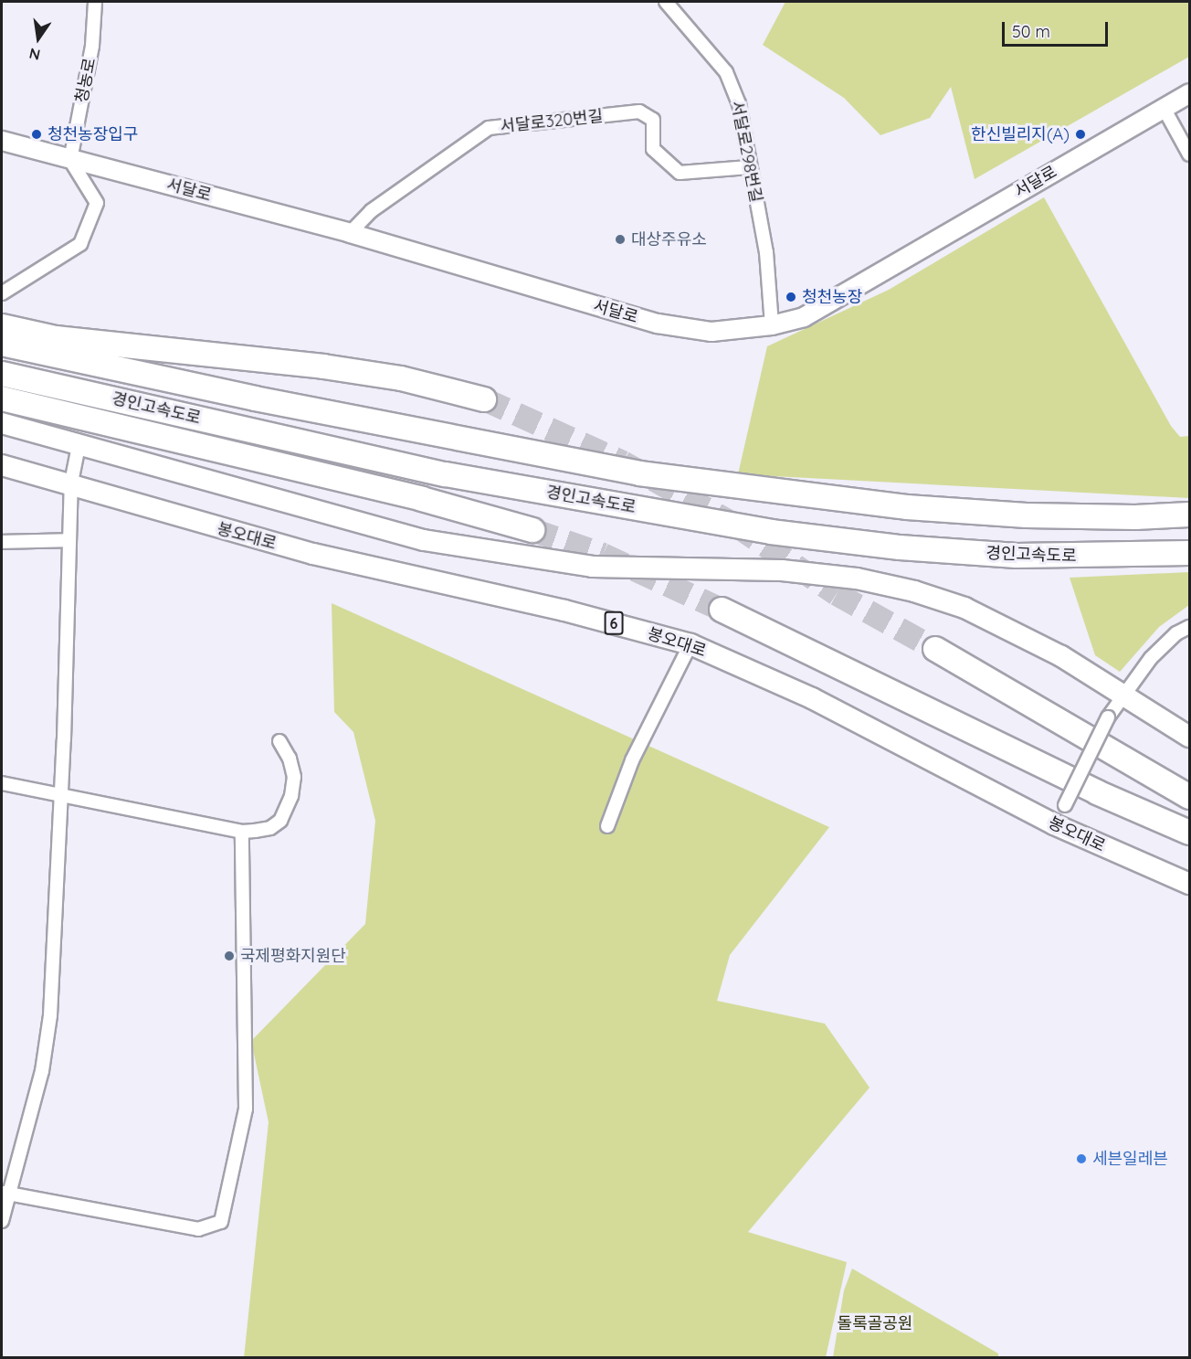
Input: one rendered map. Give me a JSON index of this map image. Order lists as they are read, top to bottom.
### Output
{
  "streets": {
    "highway": ["경인고속도로"],
    "main road": ["봉오대로", "6"],
    "street": [
      "청농로",
      "서달로320번길",
      "서달로298번길",
      "서달로"
    ]
  },
  "crossings": [
    ["청농로", "서달로"],
    ["서달로320번길", "서달로298번길"],
    ["서달로320번길", "서달로"],
    ["서달로298번길", "서달로"]
  ],
  "parks": ["돌록골공원"],
  "places": [
    "청천농장입구",
    "한신빌리지(A)",
    "대상주유소",
    "청천농장",
    "국제평화지원단",
    "세븐일레븐"
  ],
  "scale_bar": "50 m",
  "north": "bottom"
}
